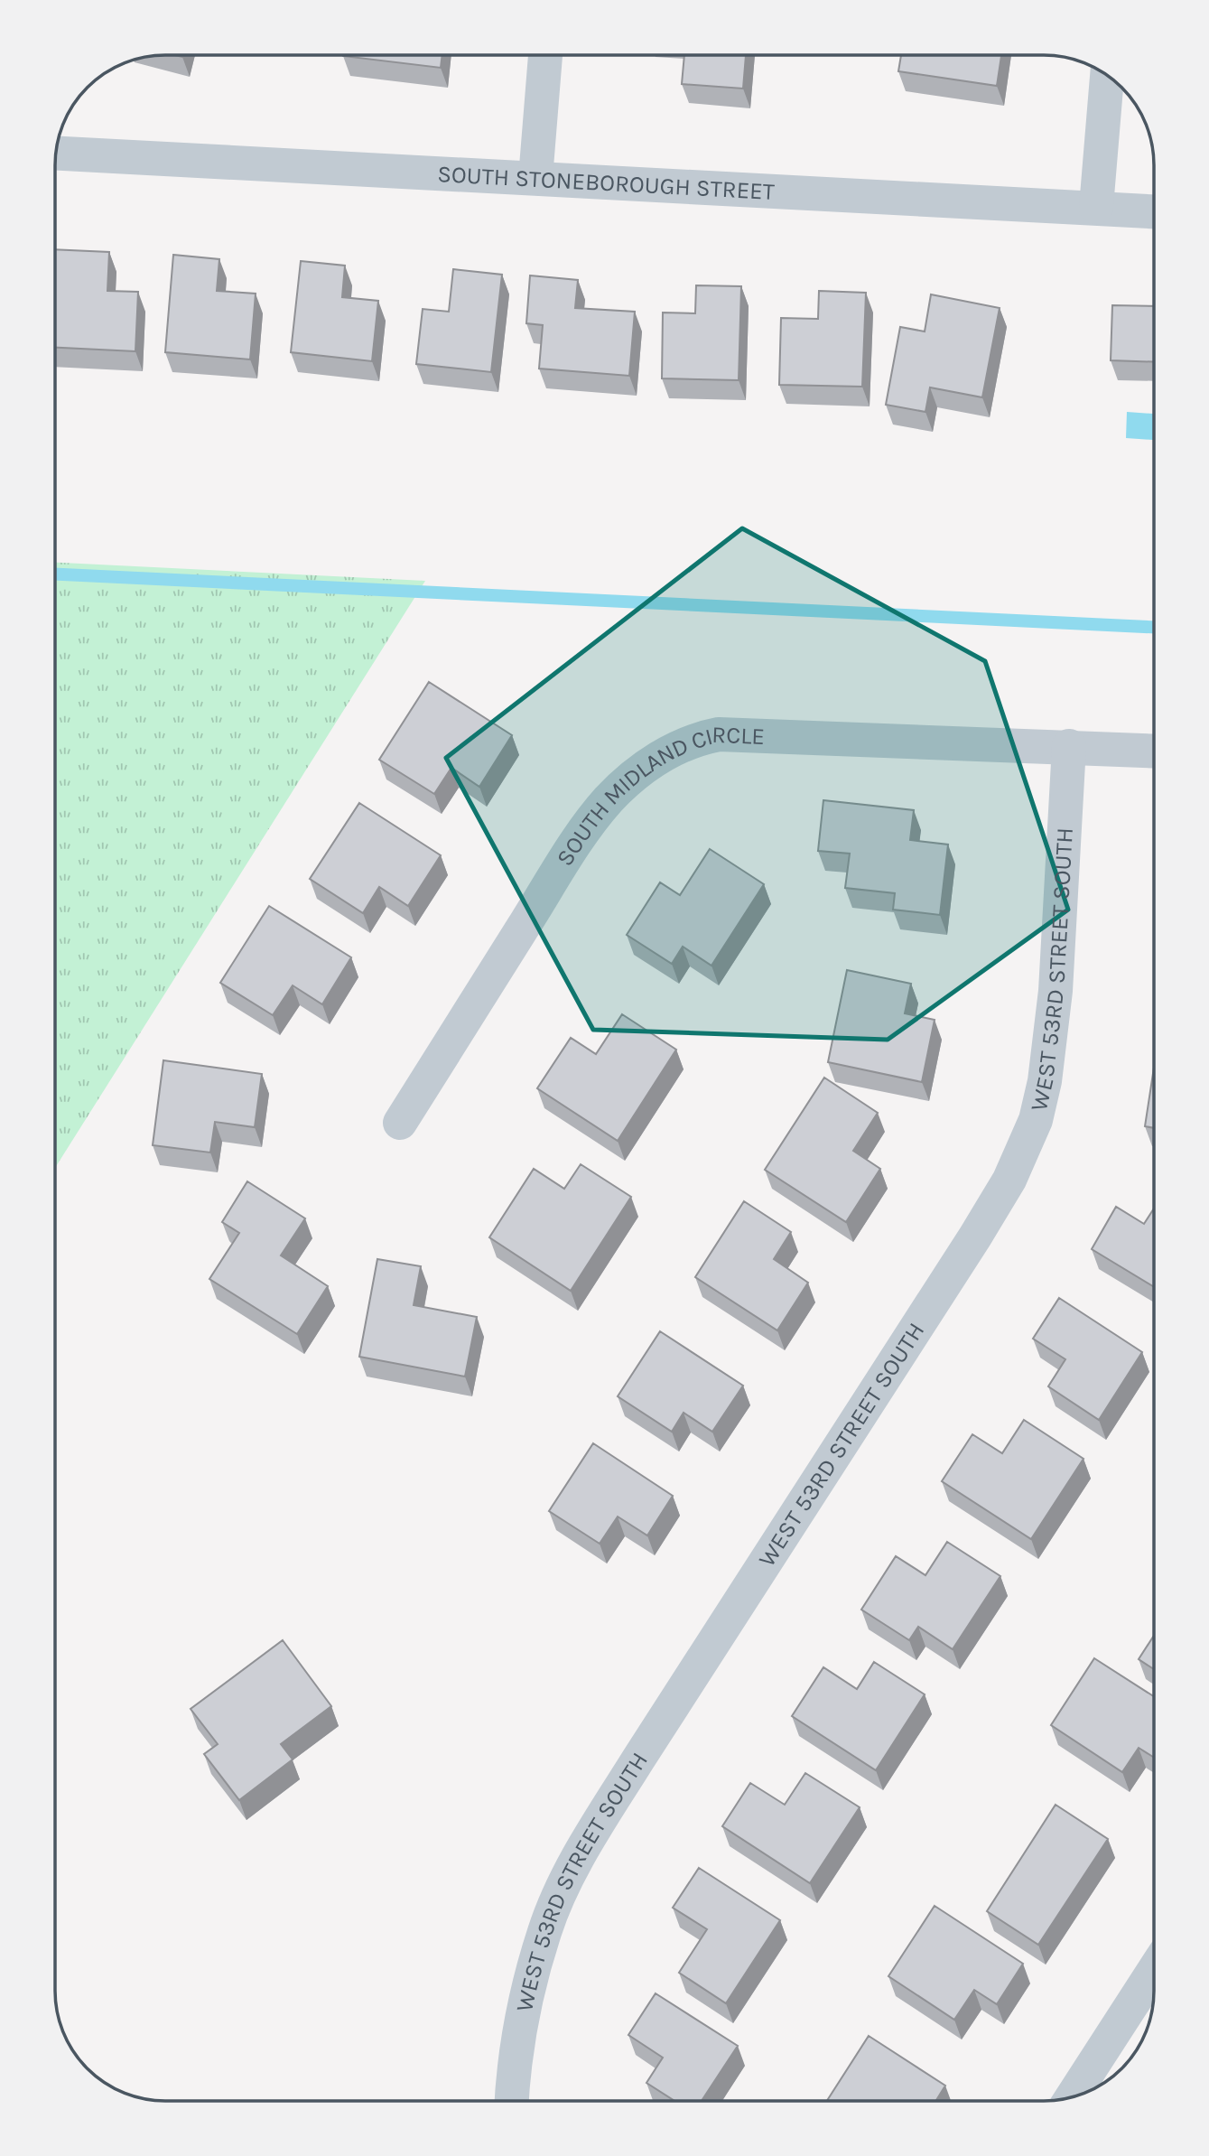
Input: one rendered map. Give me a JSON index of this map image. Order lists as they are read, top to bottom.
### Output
{
  "streets": {
    "street": ["SOUTH STONEBOROUGH STREET", "SOUTH MIDLAND CIRCLE", "WEST 53RD STREET SOUTH"]
  },
  "crossings": [
    ["SOUTH MIDLAND CIRCLE", "WEST 53RD STREET SOUTH"]
  ]
}
